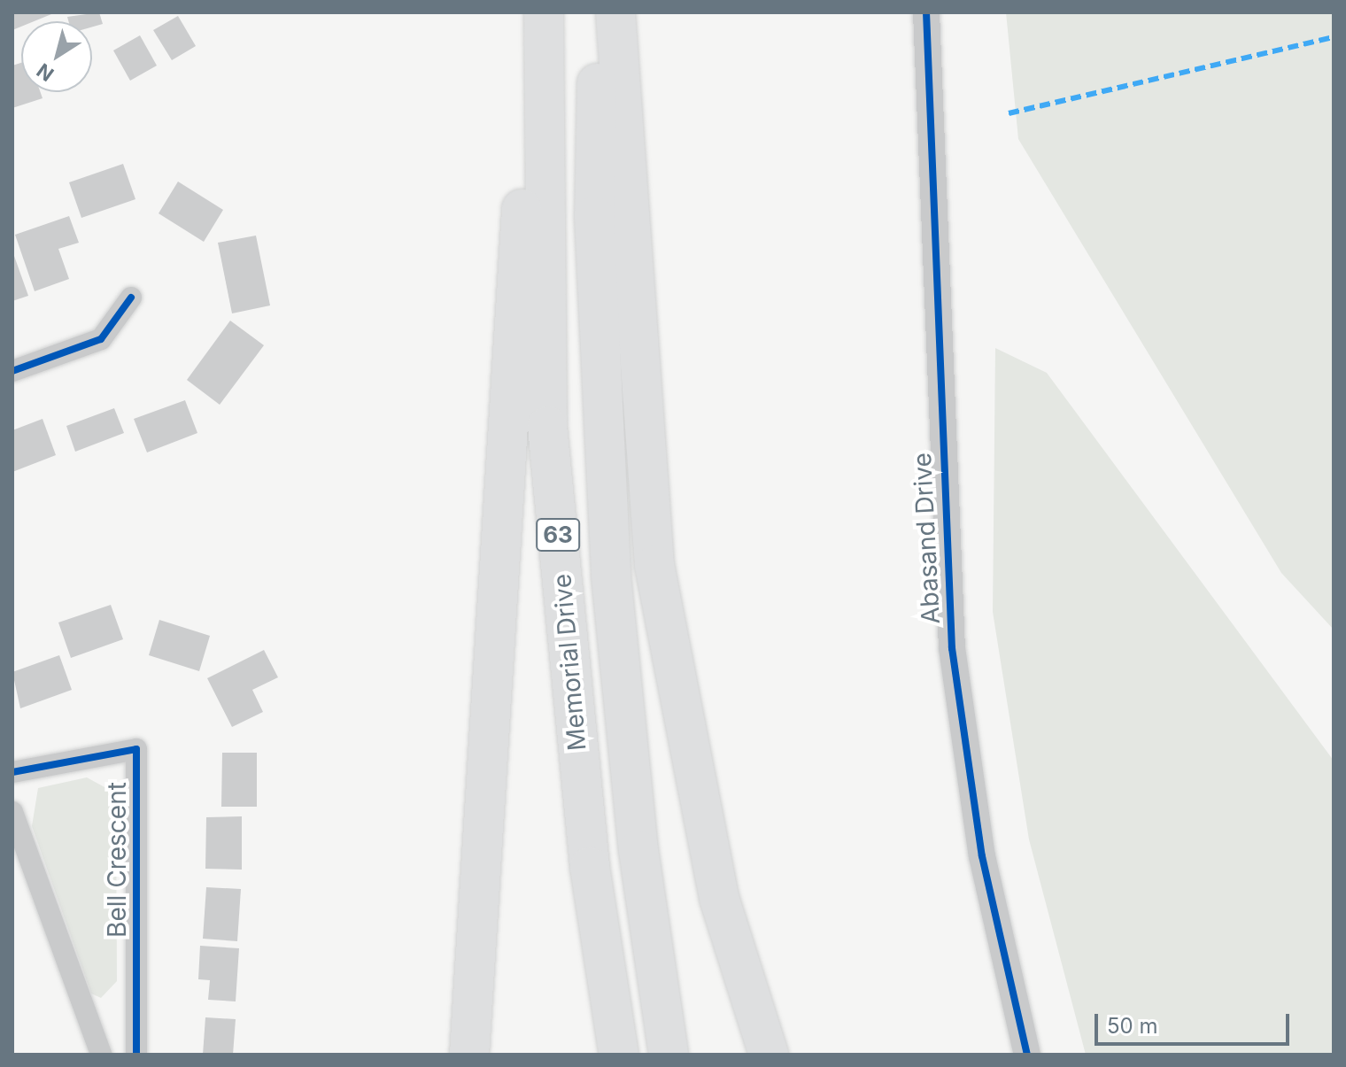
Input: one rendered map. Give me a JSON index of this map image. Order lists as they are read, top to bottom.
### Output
{
  "streets": {
    "highway": ["63", "Memorial Drive"],
    "street": ["Abasand Drive", "Bell Crescent"]
  },
  "scale_bar": "50 m",
  "north": "bottom left"
}
